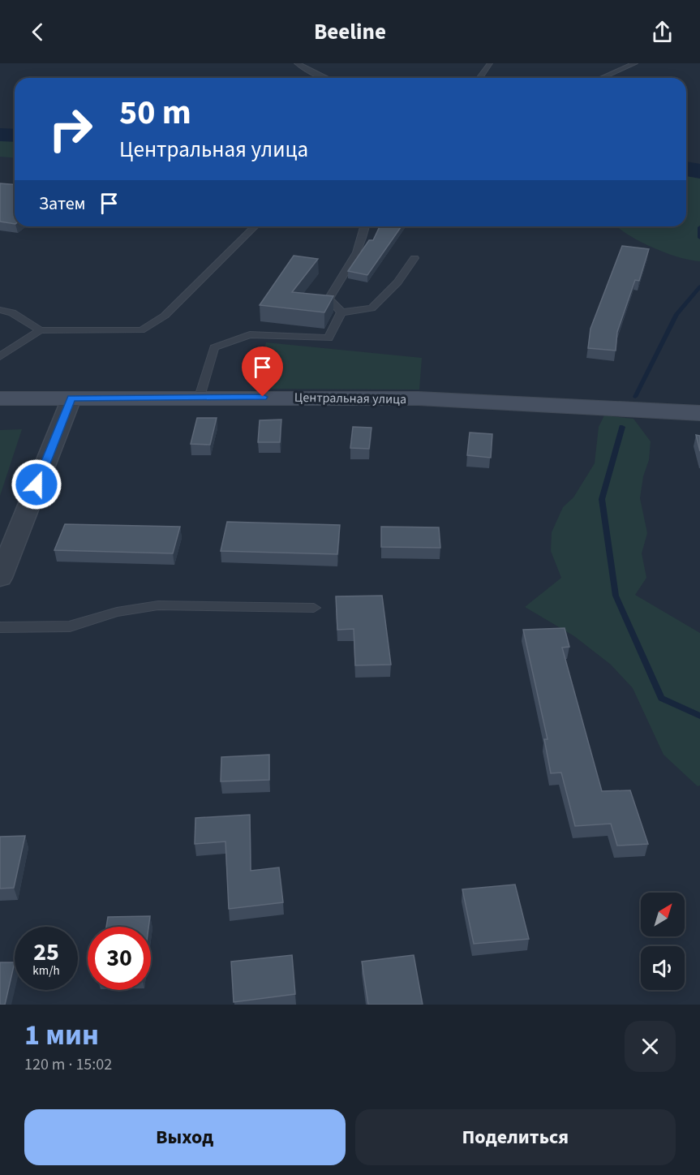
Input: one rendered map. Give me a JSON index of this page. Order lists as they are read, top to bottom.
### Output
{
  "streets": {
    "street": ["Центральная улица"]
  },
  "north": "top right",
  "page": {
    "header": "Beeline",
    "turn": ["50 m", "Центральная улица"],
    "then": "Затем",
    "speed": "25 km/h",
    "limit": "30",
    "heading": ["1 мин", "120 m · 15:02"],
    "buttons": ["Выход", "Поделиться"]
  }
}
